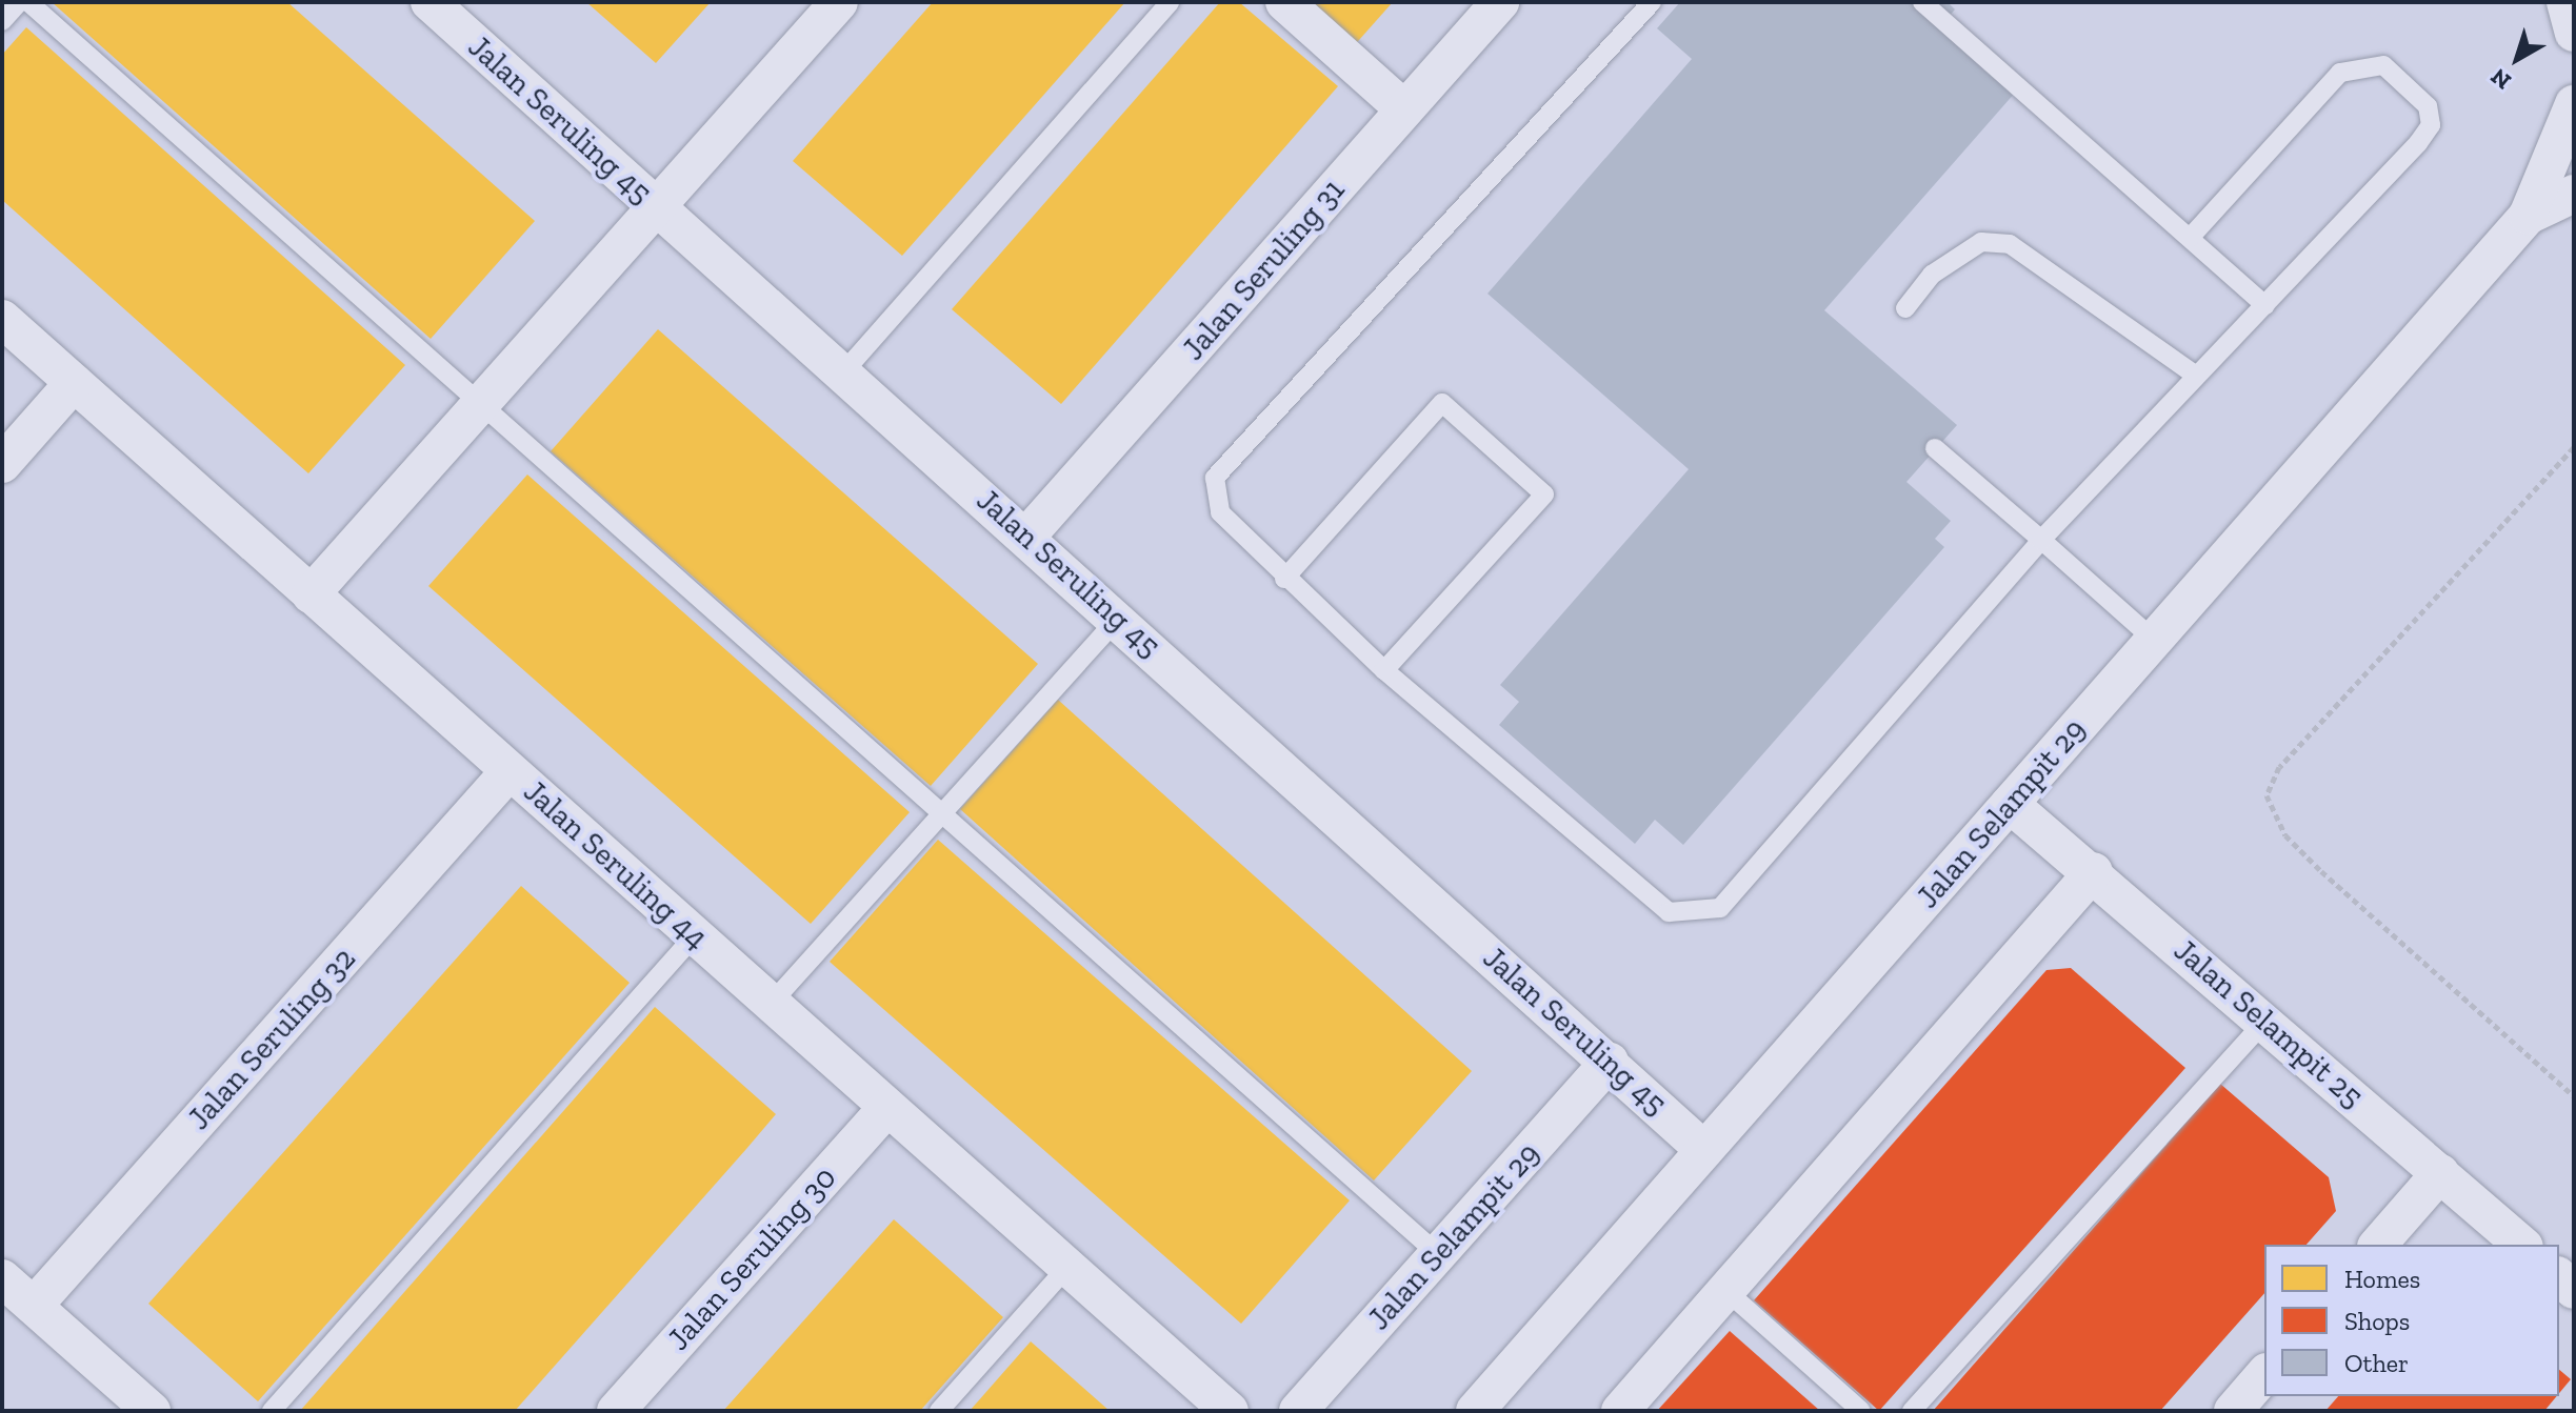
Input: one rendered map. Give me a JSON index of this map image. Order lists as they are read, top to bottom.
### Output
{
  "streets": {
    "street": [
      "Jalan Seruling 45",
      "Jalan Seruling 31",
      "Jalan Selampit 29",
      "Jalan Seruling 44",
      "Jalan Selampit 25",
      "Jalan Seruling 32",
      "Jalan Seruling 30"
    ]
  },
  "crossings": [
    ["Jalan Seruling 45", "Jalan Seruling 31"],
    ["Jalan Seruling 45", "Jalan Selampit 29"],
    ["Jalan Selampit 29", "Jalan Selampit 25"],
    ["Jalan Seruling 44", "Jalan Seruling 32"],
    ["Jalan Seruling 44", "Jalan Seruling 30"]
  ],
  "legend": ["Homes", "Shops", "Other"],
  "north": "bottom left"
}
